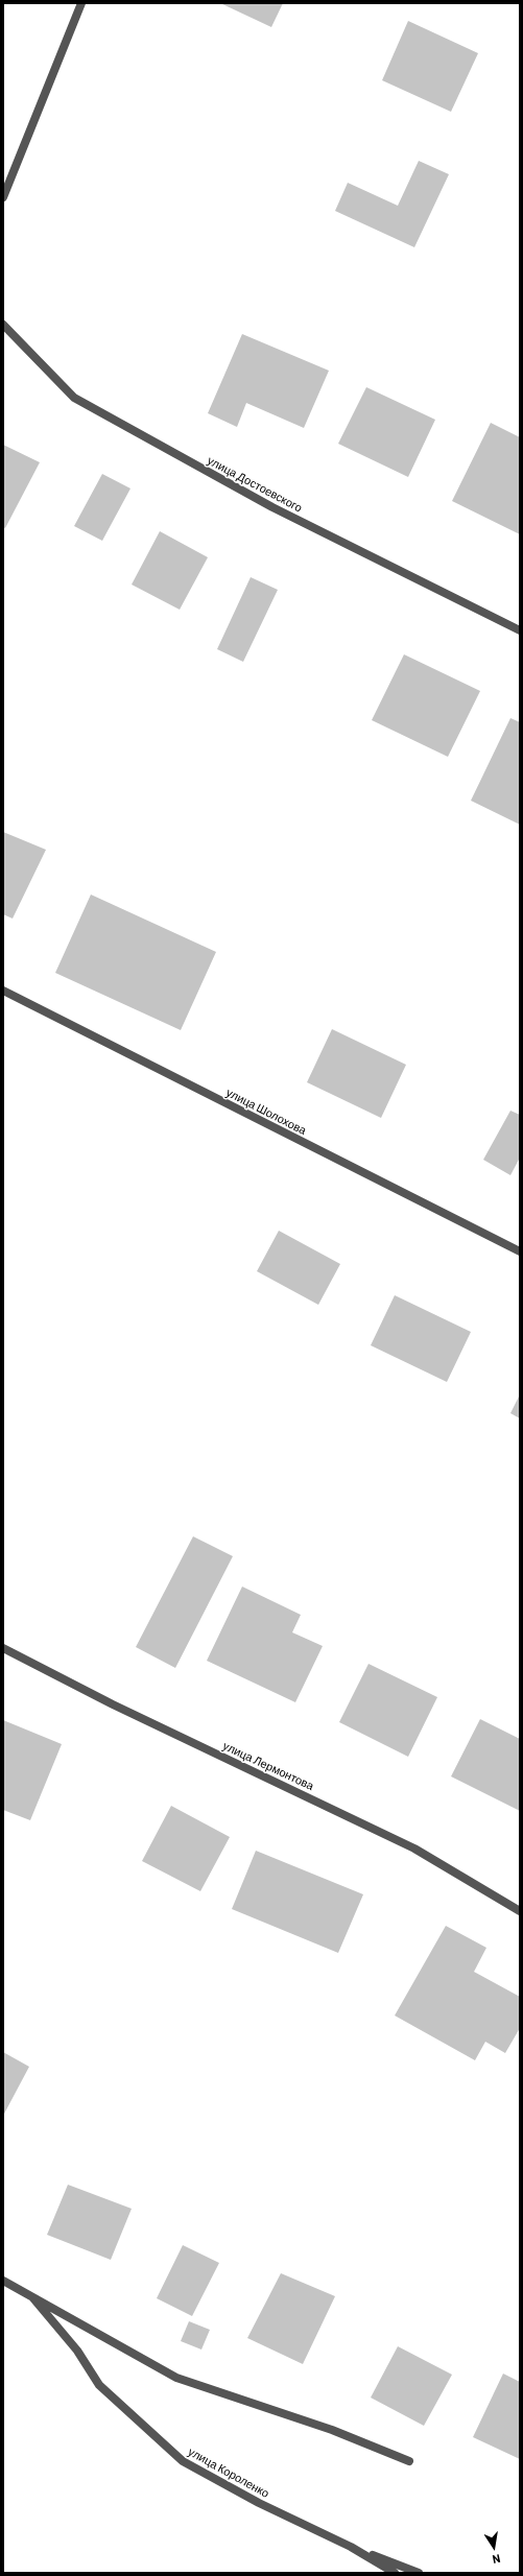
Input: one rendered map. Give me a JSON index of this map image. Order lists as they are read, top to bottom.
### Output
{
  "streets": {
    "street": [
      "улица Достоевского",
      "улица Шолохова",
      "улица Лермонтова",
      "улица Короленко"
    ]
  },
  "north": "bottom"
}
